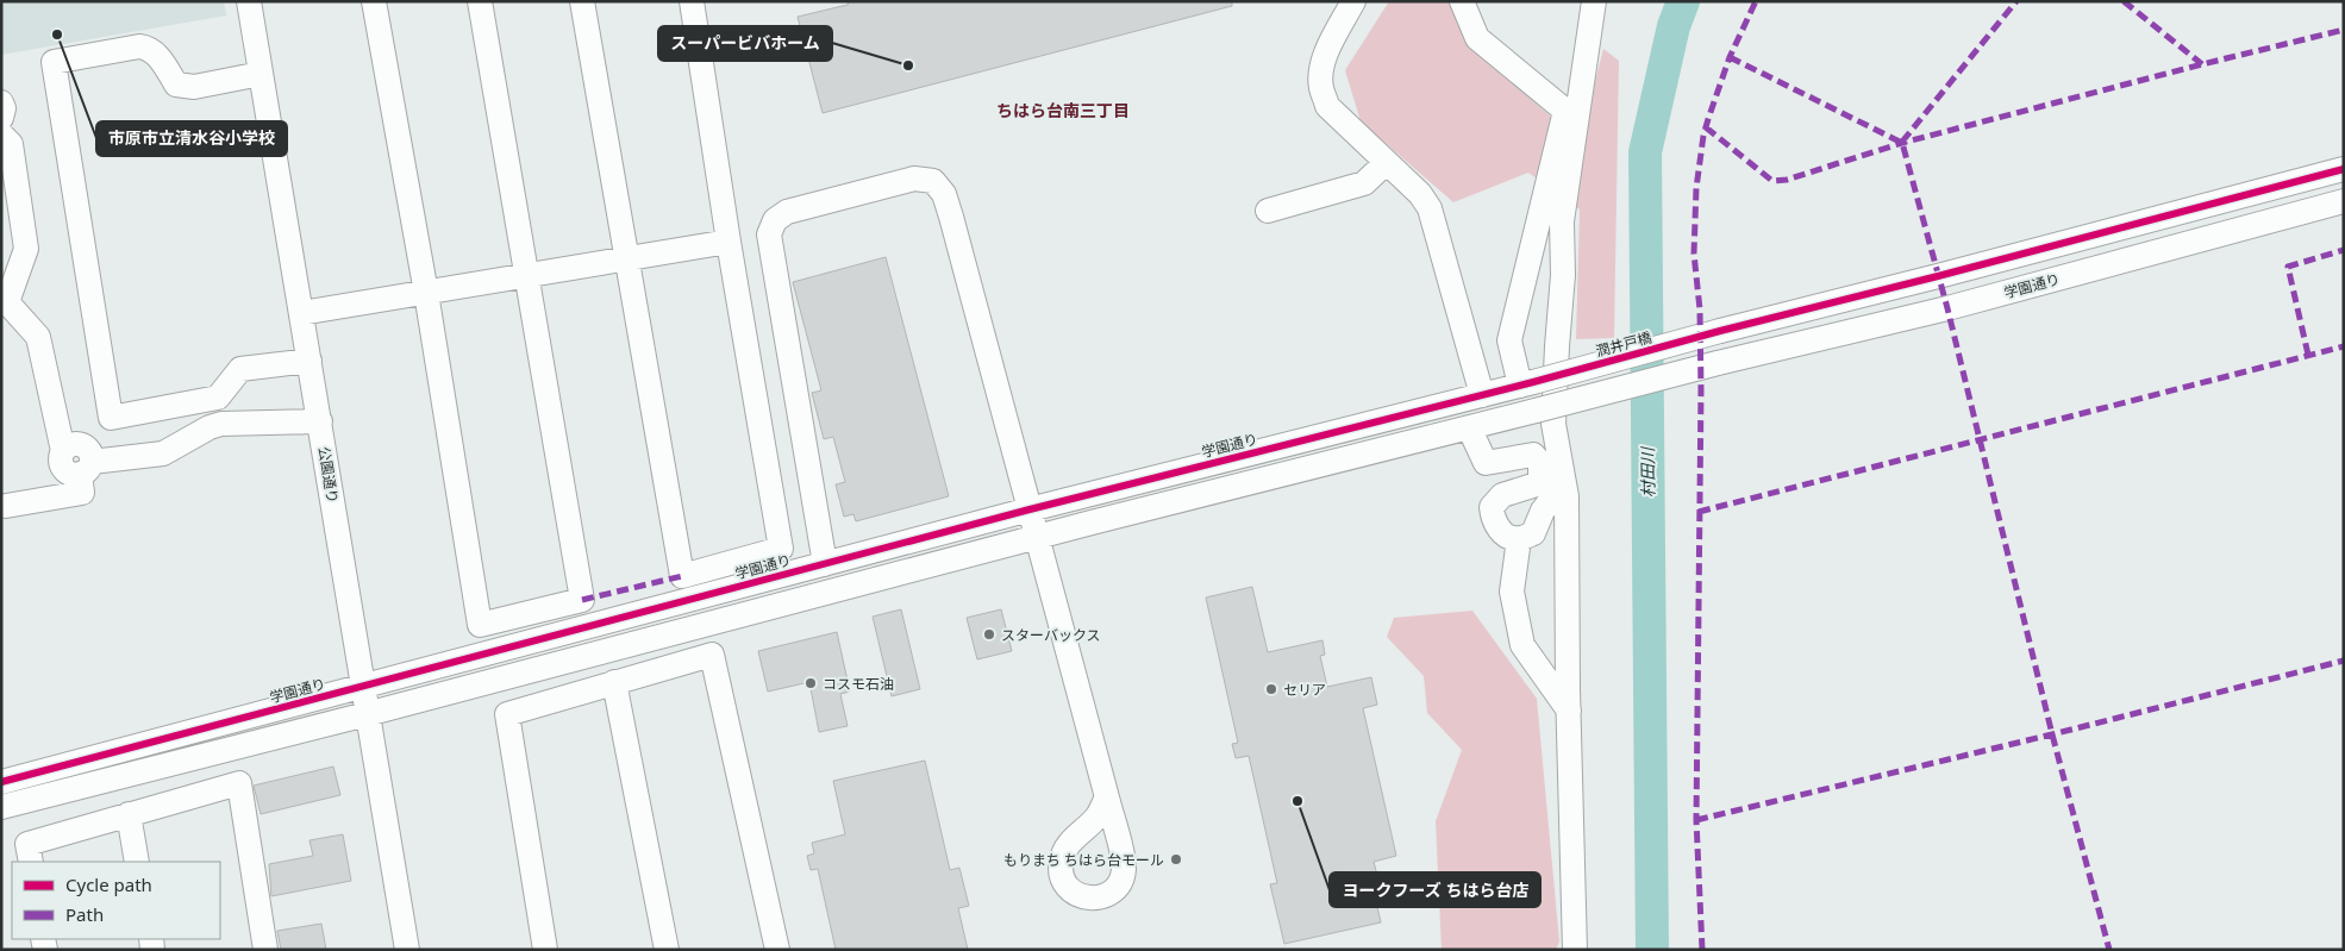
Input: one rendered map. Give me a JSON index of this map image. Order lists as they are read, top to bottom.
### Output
{
  "streets": {
    "street": ["学園通り", "潤井戸橋", "公園通り"]
  },
  "crossings": [
    ["学園通り", "潤井戸橋"],
    ["学園通り", "公園通り"]
  ],
  "districts": ["ちはら台南三丁目"],
  "water": ["村田川"],
  "places": [
    "市原市立清水谷小学校",
    "スーパービバホーム",
    "スターバックス",
    "コスモ石油",
    "セリア",
    "ヨークフーズ ちはら台店",
    "もりまち ちはら台モール"
  ],
  "legend": ["Cycle path", "Path"]
}
